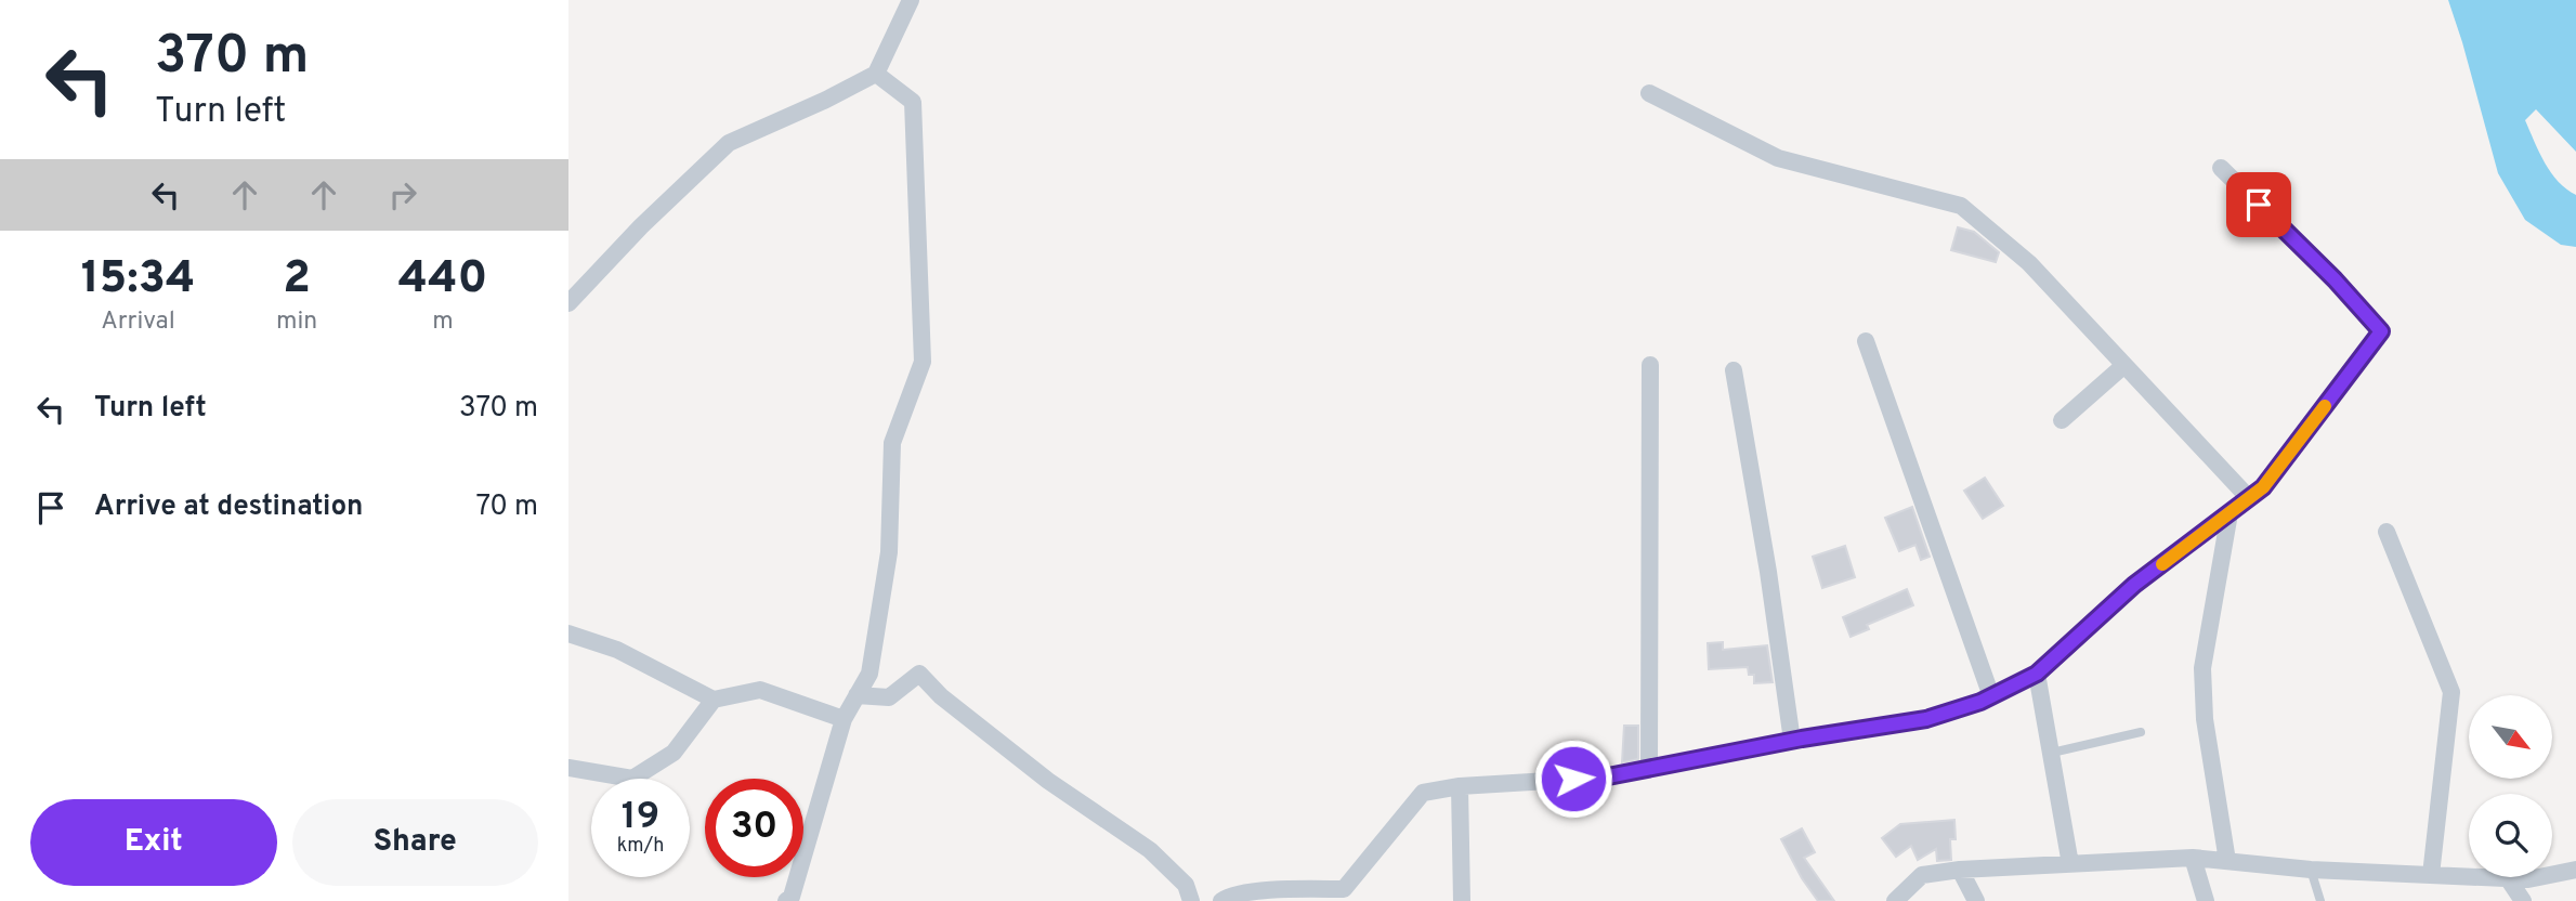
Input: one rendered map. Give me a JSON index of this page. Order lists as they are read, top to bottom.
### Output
{
  "north": "bottom right",
  "page": {
    "turn": ["370 m", "Turn left"],
    "eta": [
      "15:34",
      "Arrival",
      "2",
      "min",
      "440",
      "m"
    ],
    "list": [
      {
        "name": "Turn left",
        "value": "370 m"
      },
      {
        "name": "Arrive at destination",
        "value": "70 m"
      }
    ],
    "speed": "19 km/h",
    "limit": "30",
    "buttons": ["Exit", "Share"]
  }
}
